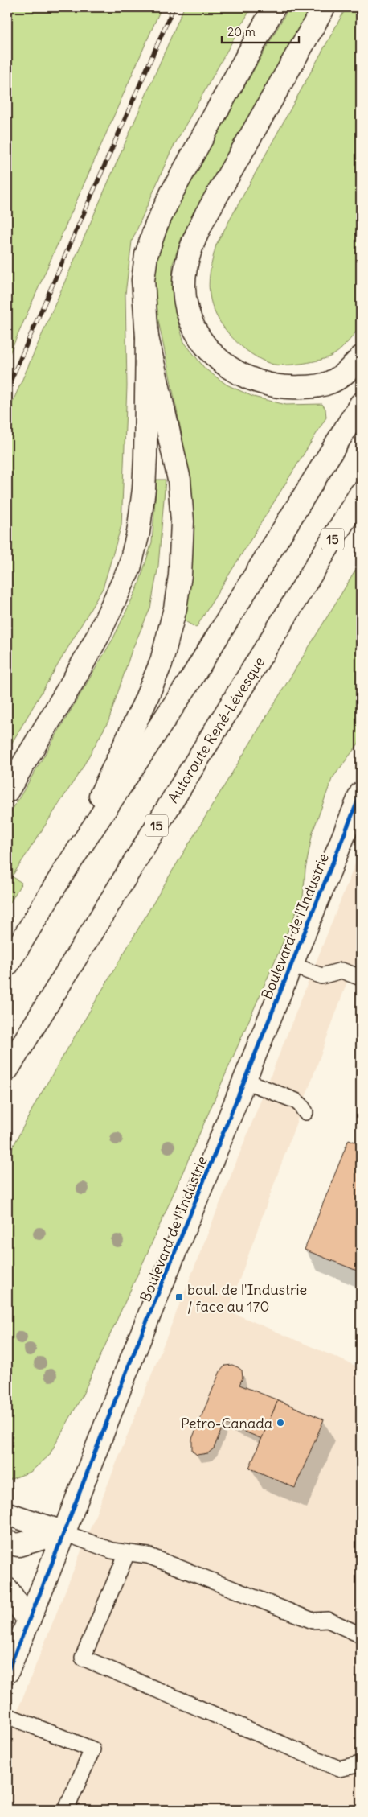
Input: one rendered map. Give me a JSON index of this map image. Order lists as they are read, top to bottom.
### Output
{
  "streets": {
    "main road": ["15", "Autoroute René-Lévesque", "Boulevard de l'Industrie"]
  },
  "places": {
    "transit": ["boul. de l'Industrie / face au 170"],
    "other": ["Petro-Canada"]
  },
  "scale_bar": "20 m"
}
